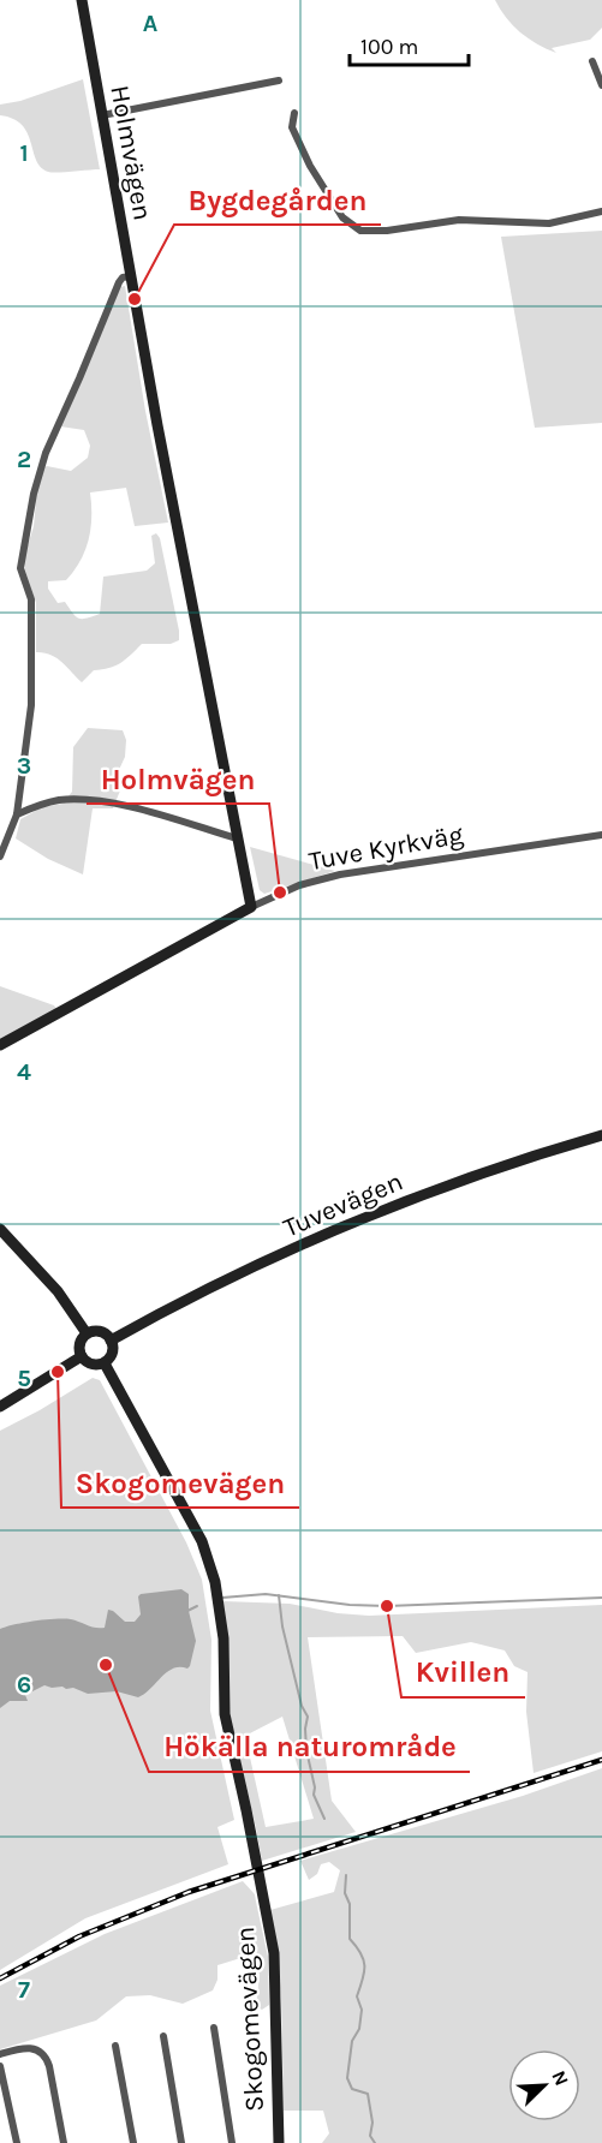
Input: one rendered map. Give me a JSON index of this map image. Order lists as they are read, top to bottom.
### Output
{
  "streets": {
    "street": [
      "Holmvägen",
      "Tuve Kyrkväg",
      "Tuvevägen",
      "Skogomevägen"
    ]
  },
  "crossings": [
    ["Holmvägen", "Tuve Kyrkväg"],
    ["Tuvevägen", "Skogomevägen"]
  ],
  "places": [
    "Bygdegården",
    "Holmvägen",
    "Skogomevägen",
    "Kvillen",
    "Hökälla naturområde"
  ],
  "scale_bar": "100 m",
  "north": "top right",
  "grid": {
    "columns": ["A"],
    "rows": [
      "1",
      "2",
      "3",
      "4",
      "5",
      "6",
      "7"
    ]
  }
}
